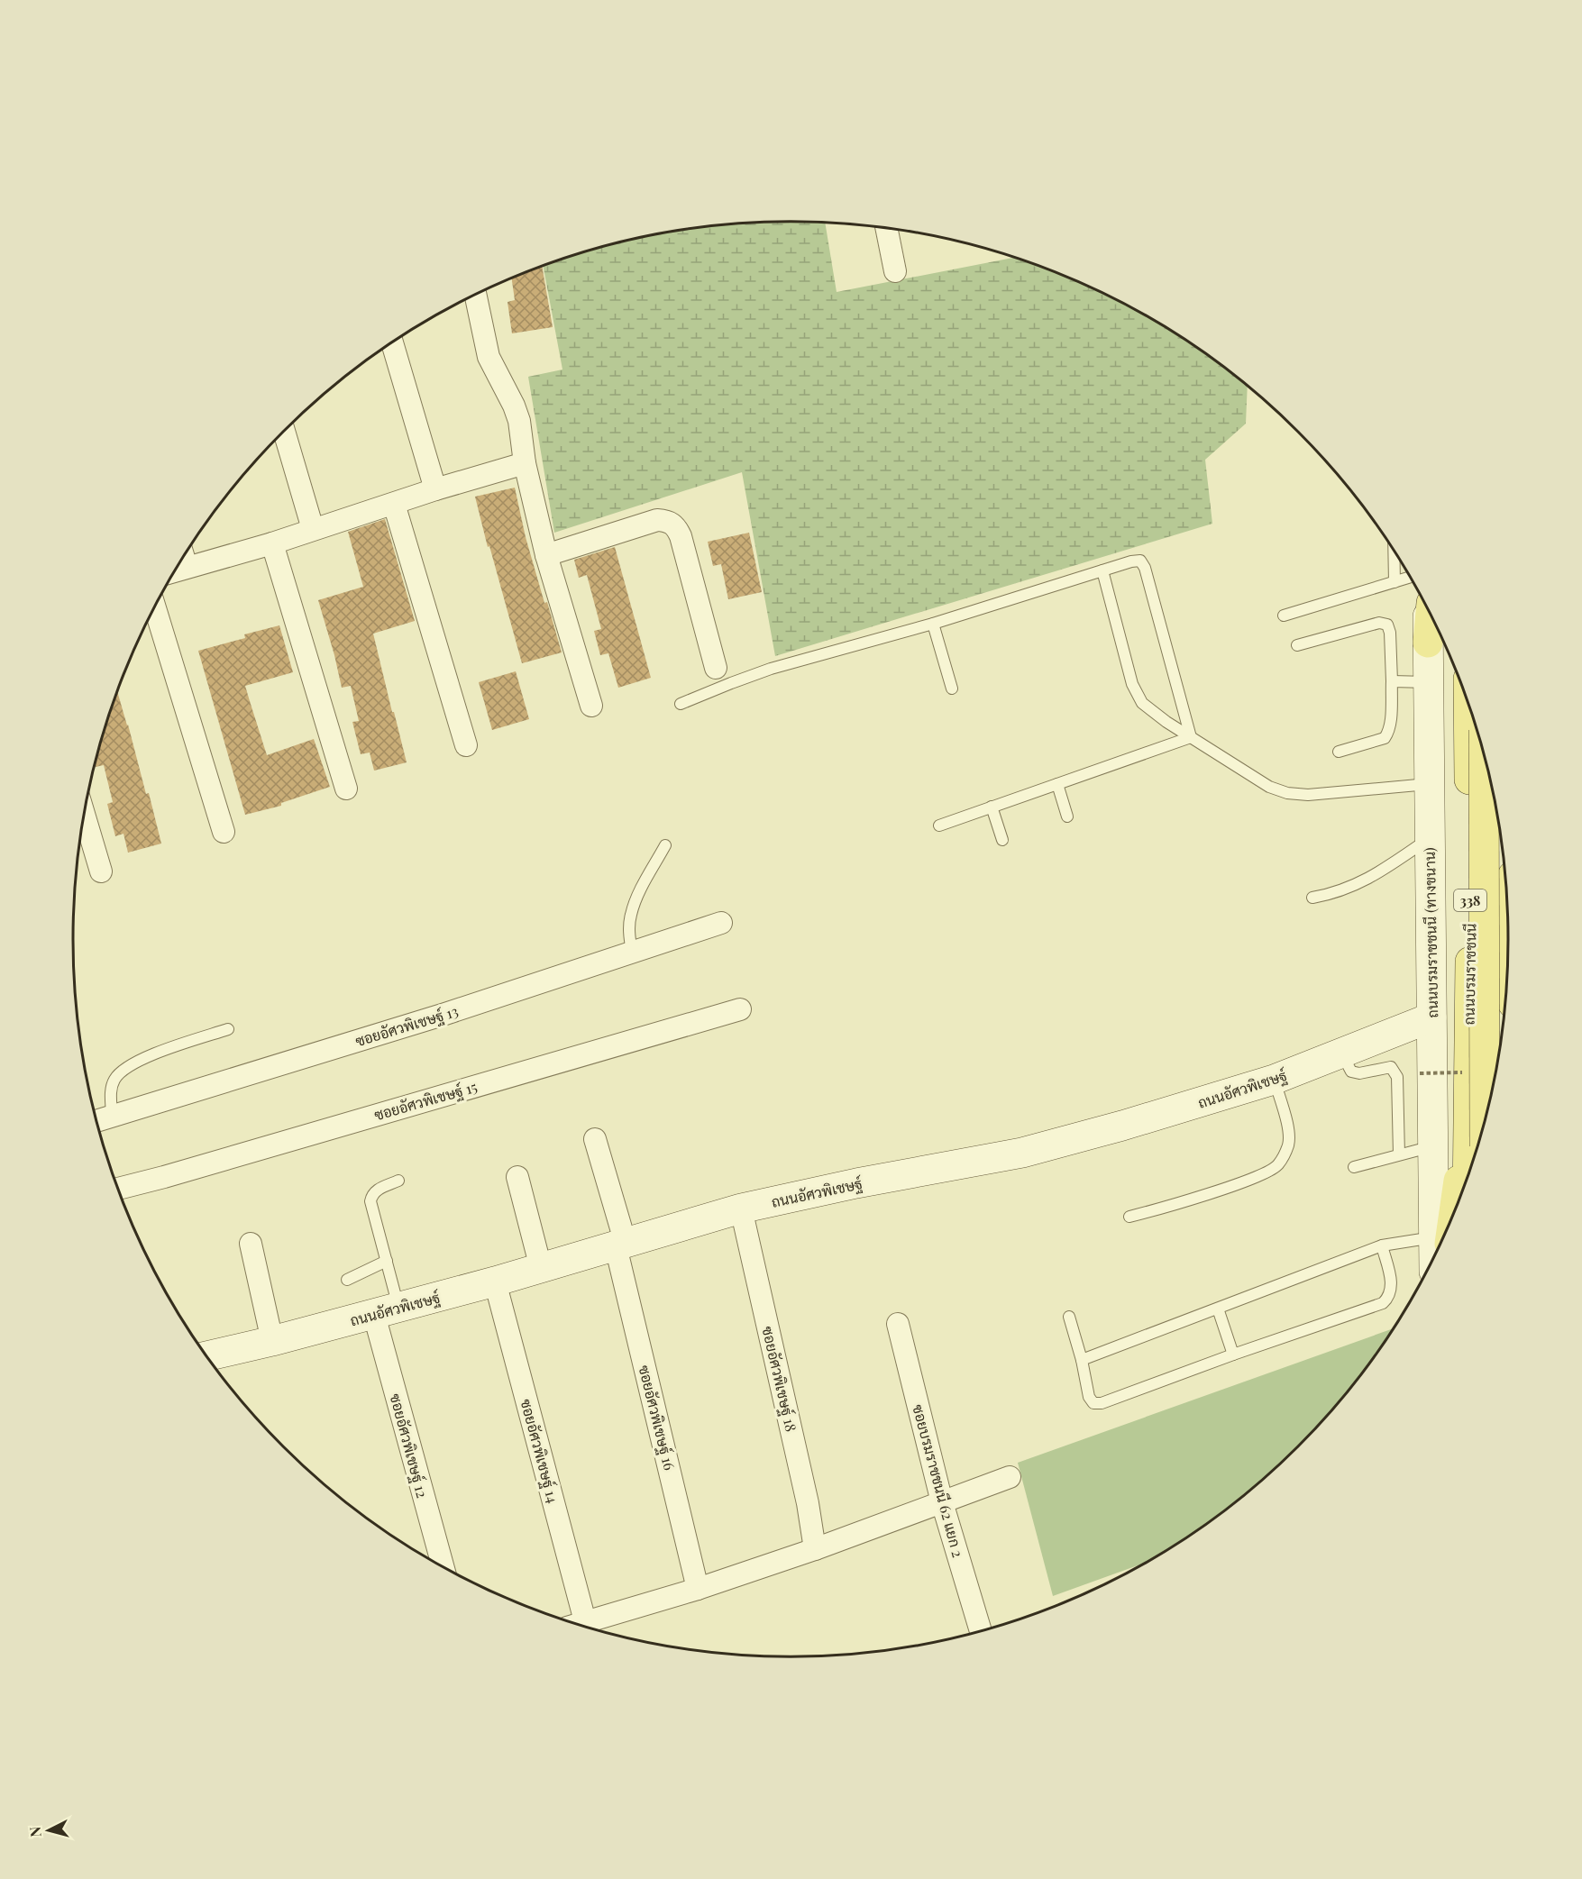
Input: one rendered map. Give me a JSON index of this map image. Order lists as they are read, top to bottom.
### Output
{
  "streets": {
    "main road": ["338", "ถนนบรมราชชนนี"],
    "street": [
      "ถนนบรมราชชนนี (ทางขนาน)",
      "ซอยอัศวพิเชษฐ์ 13",
      "ถนนอัศวพิเชษฐ์",
      "ซอยอัศวพิเชษฐ์ 15",
      "ซอยอัศวพิเชษฐ์ 18",
      "ซอยอัศวพิเชษฐ์ 16",
      "ซอยอัศวพิเชษฐ์ 12",
      "ซอยอัศวพิเชษฐ์ 14",
      "ซอยบรมราชชนนี 62 แยก 2"
    ]
  },
  "crossings": [
    ["ถนนบรมราชชนนี (ทางขนาน)", "ถนนอัศวพิเชษฐ์"],
    ["ถนนอัศวพิเชษฐ์", "ซอยอัศวพิเชษฐ์ 18"],
    ["ถนนอัศวพิเชษฐ์", "ซอยอัศวพิเชษฐ์ 16"],
    ["ถนนอัศวพิเชษฐ์", "ซอยอัศวพิเชษฐ์ 12"],
    ["ถนนอัศวพิเชษฐ์", "ซอยอัศวพิเชษฐ์ 14"]
  ],
  "north": "left"
}
